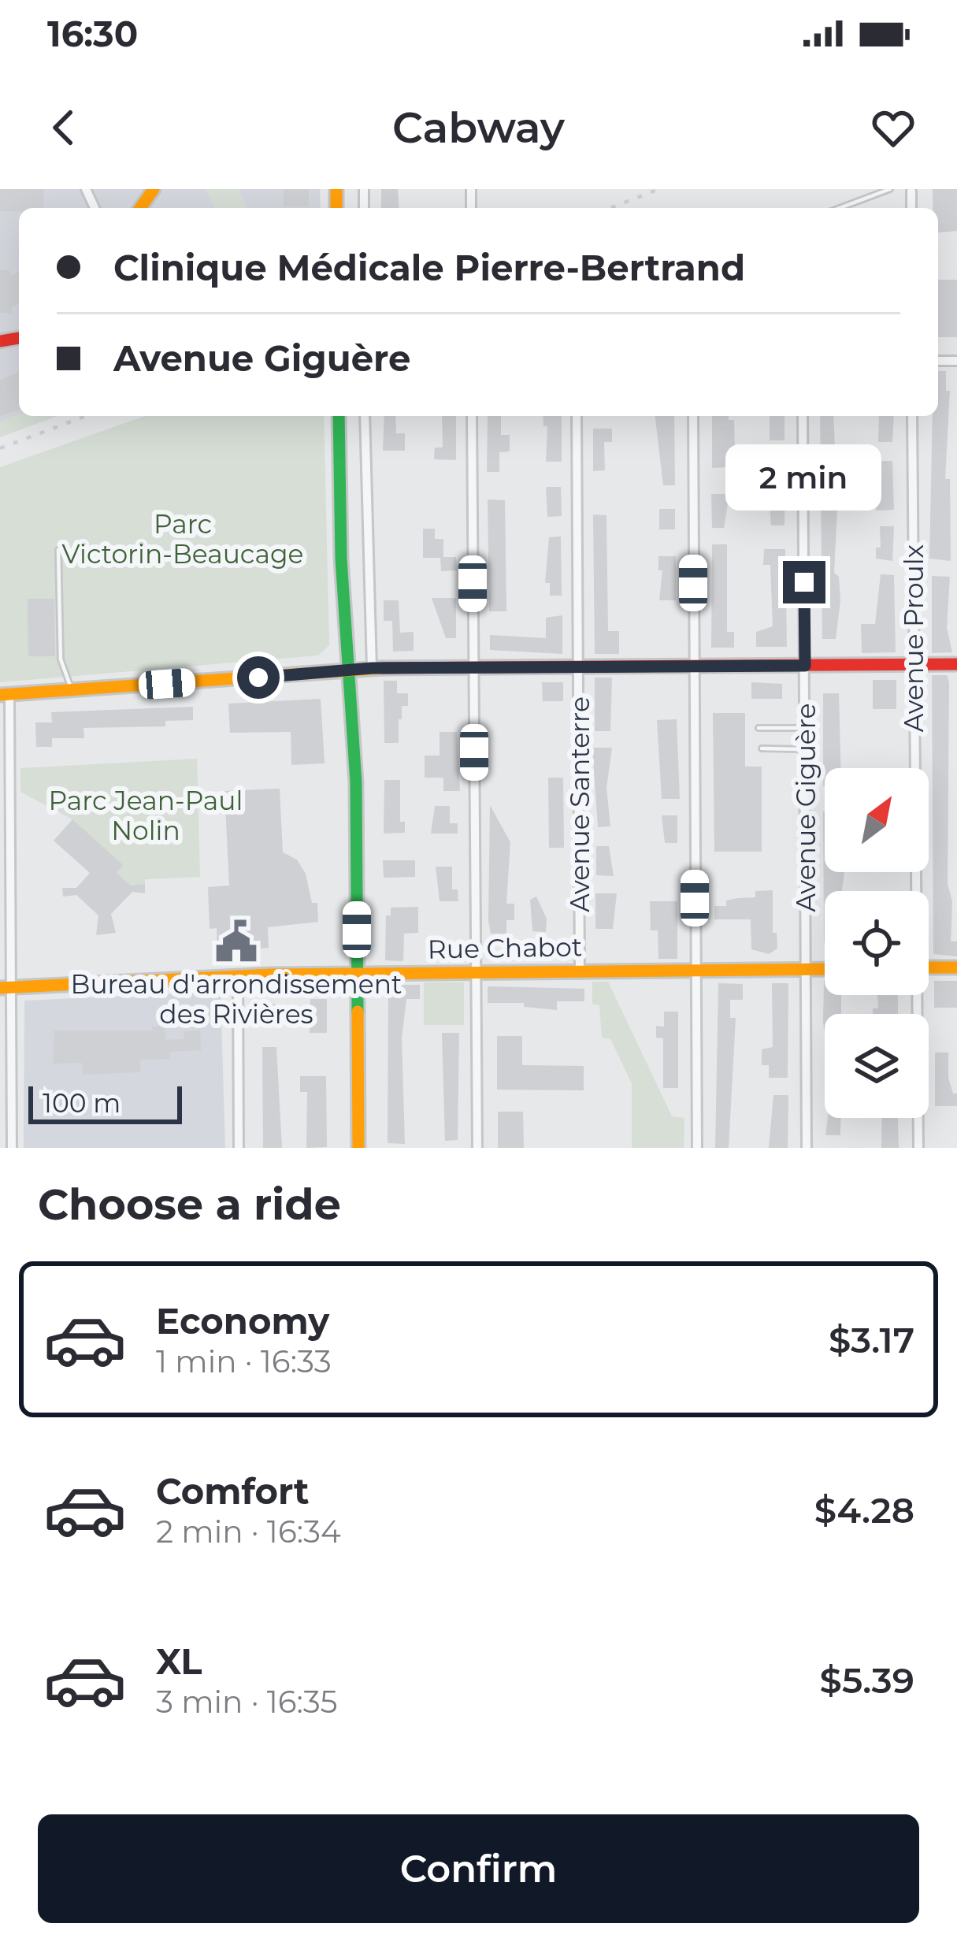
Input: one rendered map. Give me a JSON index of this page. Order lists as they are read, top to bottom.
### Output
{
  "streets": {
    "street": [
      "Avenue Proulx",
      "Avenue Santerre",
      "Avenue Giguère",
      "Rue Chabot"
    ]
  },
  "crossings": [
    ["Avenue Santerre", "Rue Chabot"],
    ["Avenue Giguère", "Rue Chabot"]
  ],
  "parks": ["Parc Victorin-Beaucage", "Parc Jean-Paul Nolin"],
  "places": {
    "public building": ["Bureau d'arrondissement des Rivières"]
  },
  "scale_bar": "100 m",
  "north": "top right",
  "page": {
    "status": "16:30",
    "header": "Cabway",
    "banner": ["Clinique Médicale Pierre-Bertrand", "Avenue Giguère"],
    "bubble": "2 min",
    "scale": "100 m",
    "heading": "Choose a ride",
    "list": [
      {
        "name": "Economy",
        "note": "1 min · 16:33",
        "value": "$3.17"
      },
      {
        "name": "Comfort",
        "note": "2 min · 16:34",
        "value": "$4.28"
      },
      {
        "name": "XL",
        "note": "3 min · 16:35",
        "value": "$5.39"
      }
    ],
    "buttons": "Confirm"
  }
}
